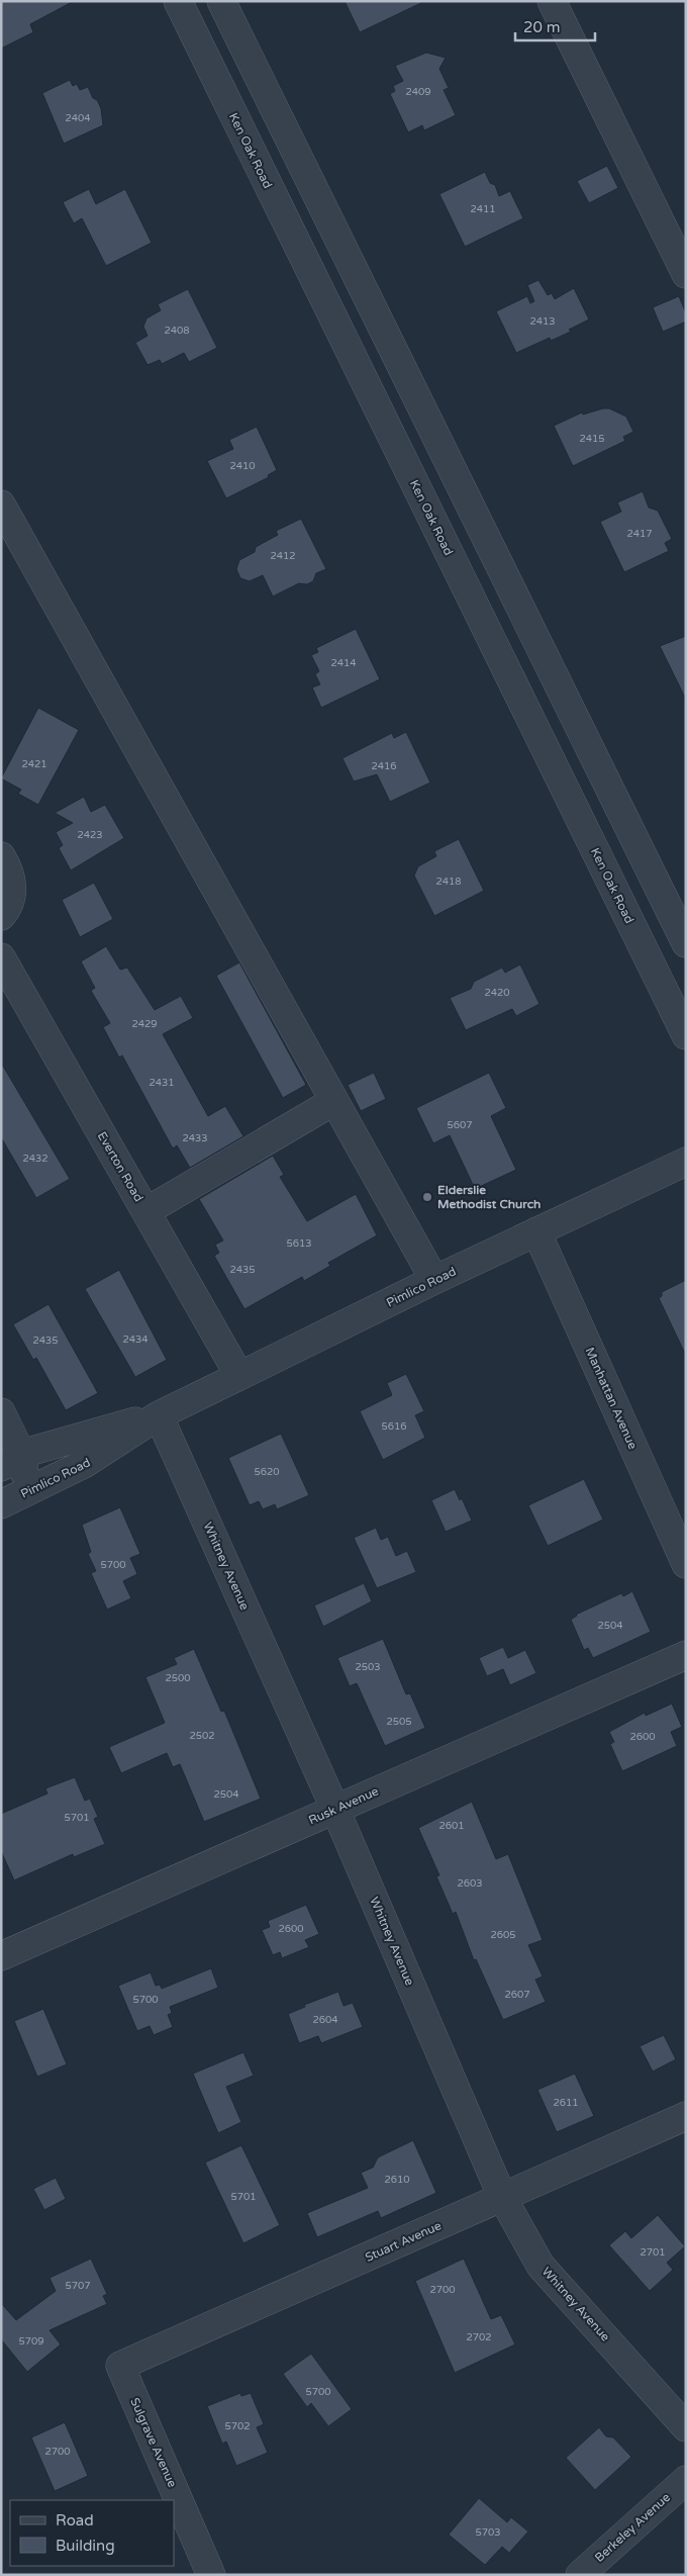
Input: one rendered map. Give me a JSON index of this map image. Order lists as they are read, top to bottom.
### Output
{
  "streets": {
    "street": [
      "Ken Oak Road",
      "Everton Road",
      "Pimlico Road",
      "Manhattan Avenue",
      "Whitney Avenue",
      "Rusk Avenue",
      "Stuart Avenue",
      "Sulgrave Avenue",
      "Berkeley Avenue"
    ]
  },
  "crossings": [
    ["Everton Road", "Pimlico Road"],
    ["Pimlico Road", "Manhattan Avenue"],
    ["Pimlico Road", "Whitney Avenue"],
    ["Whitney Avenue", "Rusk Avenue"],
    ["Whitney Avenue", "Stuart Avenue"],
    ["Stuart Avenue", "Sulgrave Avenue"]
  ],
  "places": ["Elderslie Methodist Church"],
  "house_numbers": [
    "2409",
    "2404",
    "2411",
    "2413",
    "2408",
    "2415",
    "2410",
    "2417",
    "2412",
    "2414",
    "2421",
    "2416",
    "2423",
    "2418",
    "2420",
    "2429",
    "2431",
    "5607",
    "2433",
    "2432",
    "5613",
    "2435",
    "2434",
    "2435",
    "5616",
    "5620",
    "5700",
    "2504",
    "2503",
    "2500",
    "2505",
    "2502",
    "2600",
    "2504",
    "5701",
    "2601",
    "2603",
    "2600",
    "2605",
    "2607",
    "5700",
    "2604",
    "2611",
    "2610",
    "5701",
    "2701",
    "5707",
    "2700",
    "2702",
    "5709",
    "5700",
    "5702",
    "2700",
    "5703"
  ],
  "legend": ["Road", "Building"],
  "scale_bar": "20 m"
}
